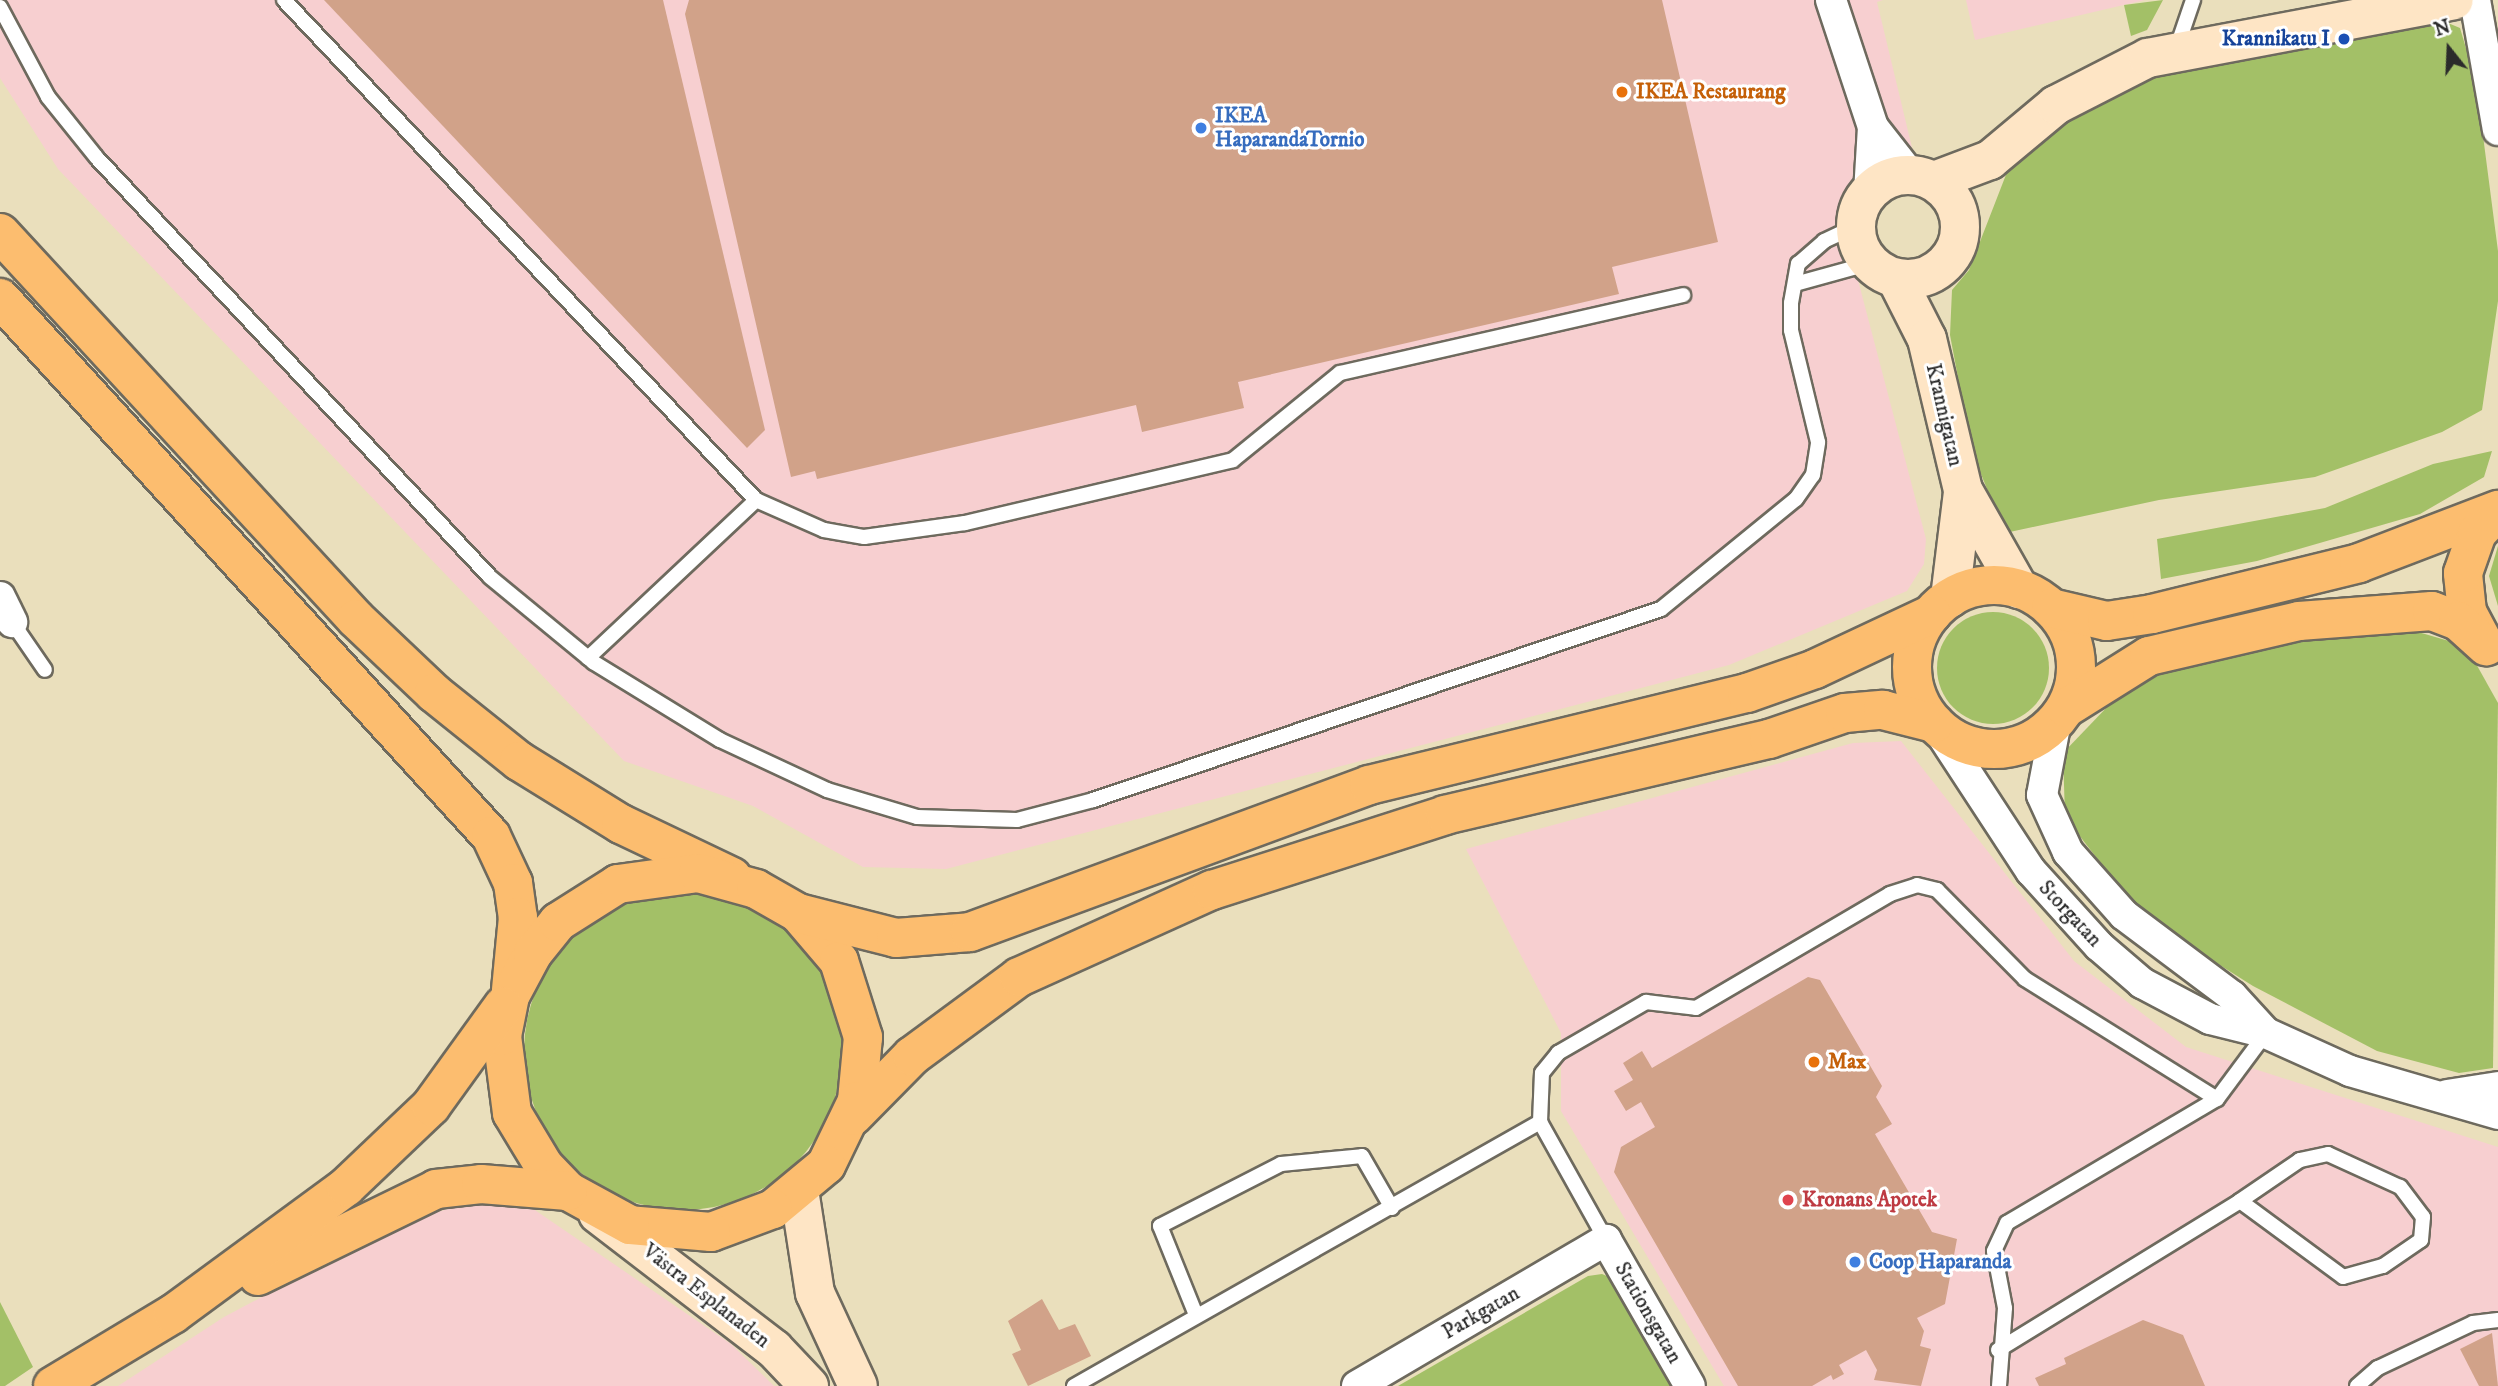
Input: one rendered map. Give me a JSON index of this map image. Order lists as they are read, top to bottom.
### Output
{
  "streets": {
    "street": [
      "Krannigatan",
      "Storgatan",
      "Västra Esplanaden",
      "Parkgatan",
      "Stationsgatan"
    ]
  },
  "crossings": [
    ["Krannigatan", "Storgatan"],
    ["Parkgatan", "Stationsgatan"]
  ],
  "places": [
    "Krannikatu I",
    "IKEA Restaurang",
    "IKEA HaparandaTornio",
    "Max",
    "Kronans Apotek",
    "Coop Haparanda"
  ],
  "north": "top"
}
